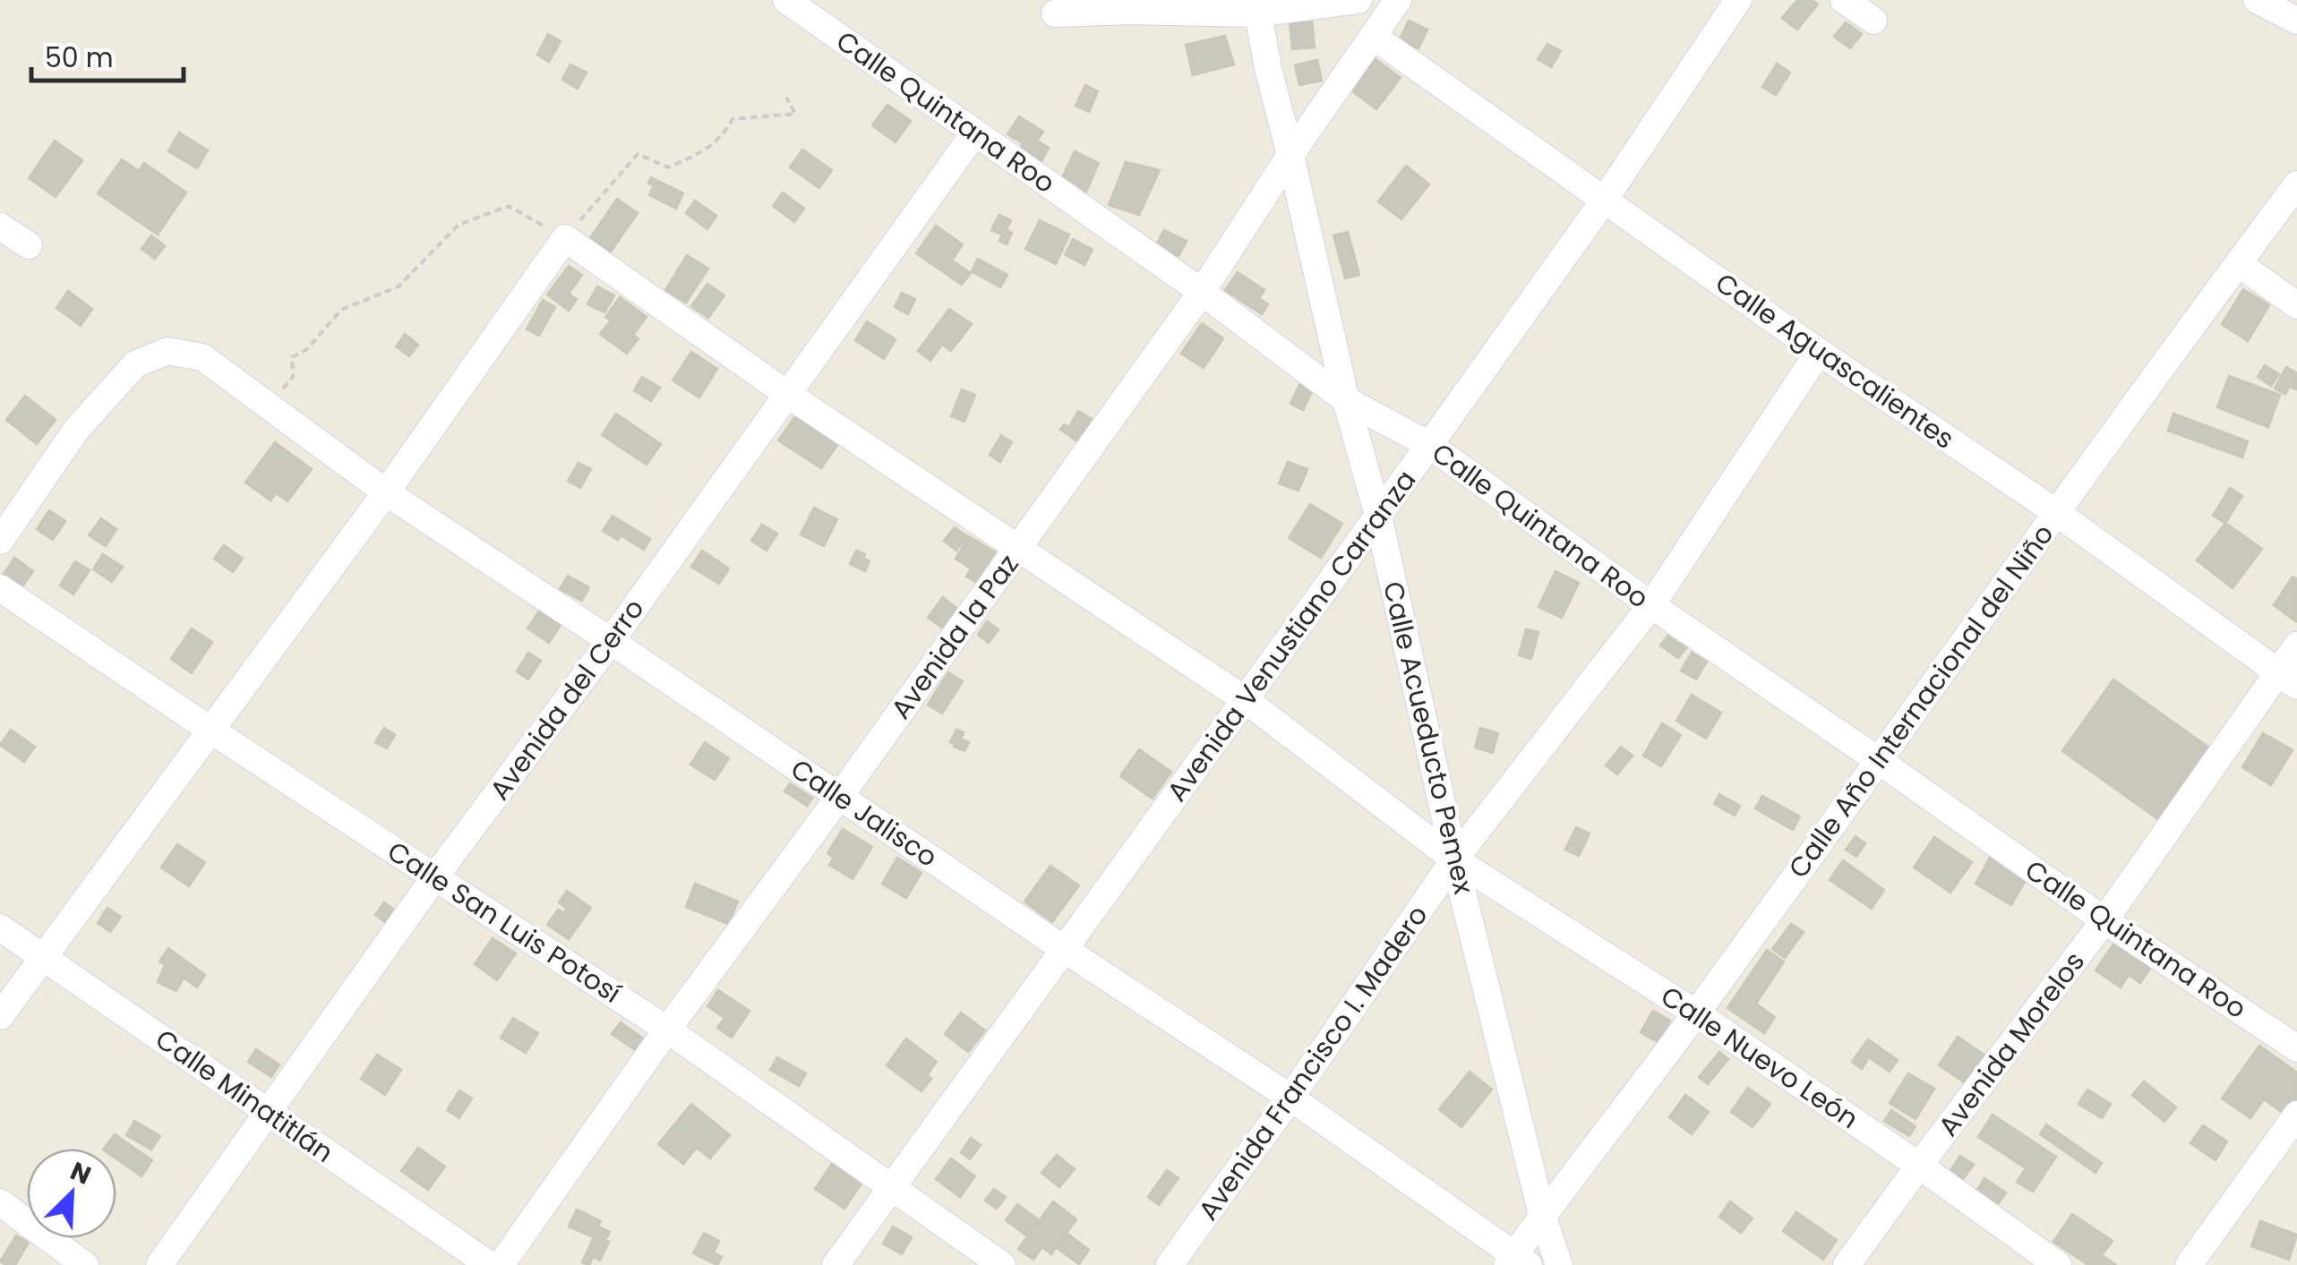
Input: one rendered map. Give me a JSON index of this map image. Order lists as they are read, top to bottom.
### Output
{
  "streets": {
    "street": [
      "Calle Quintana Roo",
      "Calle Aguascalientes",
      "Avenida Venustiano Carranza",
      "Avenida la Paz",
      "Avenida del Cerro",
      "Calle Año Internacional del Niño",
      "Calle Acueducto Pemex",
      "Calle Jalisco",
      "Calle San Luis Potosí",
      "Avenida Morelos",
      "Calle Nuevo León",
      "Avenida Francisco I. Madero",
      "Calle Minatitlán"
    ]
  },
  "crossings": [
    ["Calle Quintana Roo", "Avenida Venustiano Carranza"],
    ["Calle Quintana Roo", "Avenida la Paz"],
    ["Calle Quintana Roo", "Avenida del Cerro"],
    ["Calle Quintana Roo", "Calle Año Internacional del Niño"],
    ["Calle Quintana Roo", "Calle Acueducto Pemex"],
    ["Calle Quintana Roo", "Avenida Morelos"],
    ["Calle Quintana Roo", "Avenida Francisco I. Madero"],
    ["Calle Aguascalientes", "Avenida Venustiano Carranza"],
    ["Calle Aguascalientes", "Avenida la Paz"],
    ["Calle Aguascalientes", "Calle Año Internacional del Niño"],
    ["Calle Aguascalientes", "Avenida Morelos"],
    ["Calle Aguascalientes", "Avenida Francisco I. Madero"],
    ["Avenida Venustiano Carranza", "Calle Acueducto Pemex"],
    ["Avenida Venustiano Carranza", "Calle Jalisco"],
    ["Avenida Venustiano Carranza", "Calle San Luis Potosí"],
    ["Avenida la Paz", "Calle Acueducto Pemex"],
    ["Avenida la Paz", "Calle Jalisco"],
    ["Avenida la Paz", "Calle San Luis Potosí"],
    ["Avenida del Cerro", "Calle Jalisco"],
    ["Avenida del Cerro", "Calle San Luis Potosí"],
    ["Avenida del Cerro", "Calle Minatitlán"],
    ["Calle Año Internacional del Niño", "Calle Acueducto Pemex"],
    ["Calle Año Internacional del Niño", "Calle Jalisco"],
    ["Calle Año Internacional del Niño", "Calle Nuevo León"],
    ["Calle Acueducto Pemex", "Calle Nuevo León"],
    ["Calle Acueducto Pemex", "Avenida Francisco I. Madero"],
    ["Calle Jalisco", "Avenida Francisco I. Madero"],
    ["Avenida Morelos", "Calle Nuevo León"],
    ["Calle Nuevo León", "Avenida Francisco I. Madero"]
  ],
  "scale_bar": "50 m",
  "north": "top right"
}
